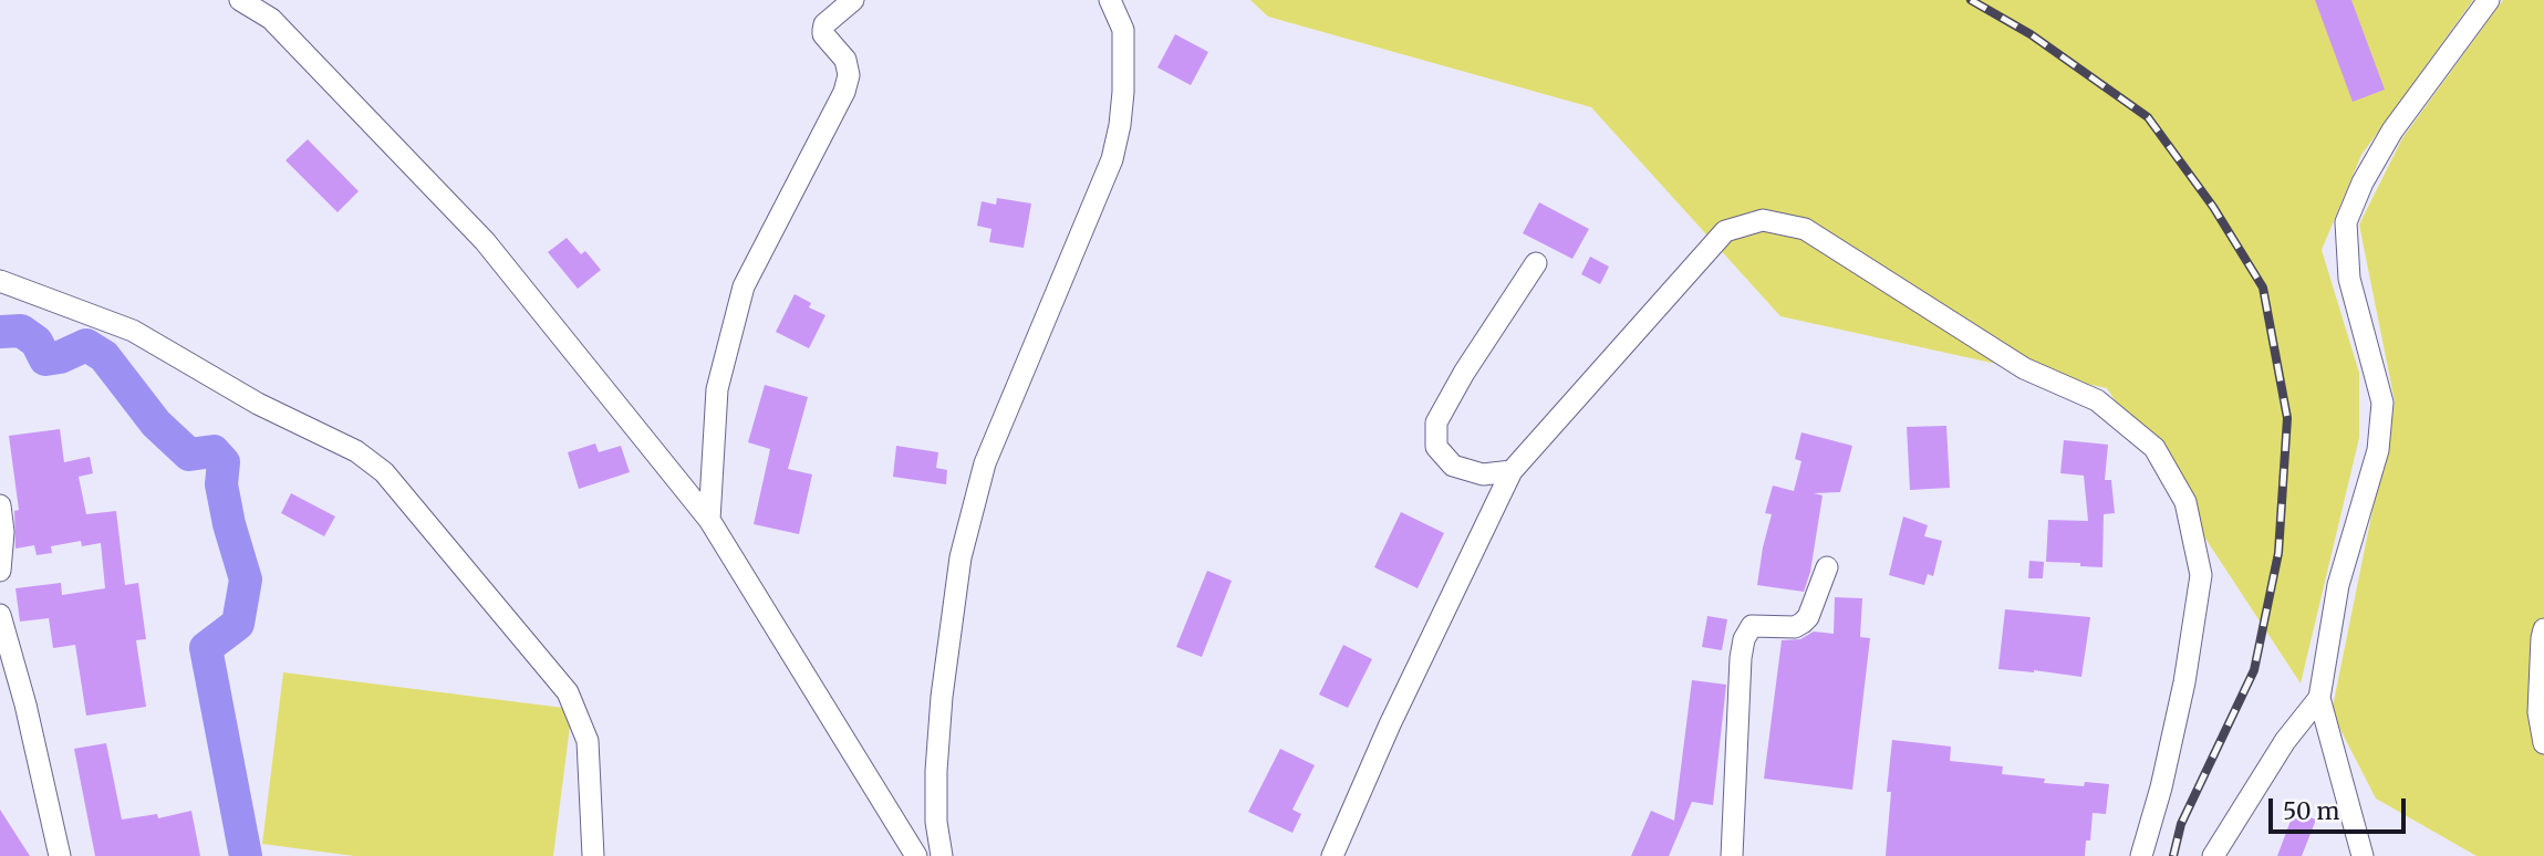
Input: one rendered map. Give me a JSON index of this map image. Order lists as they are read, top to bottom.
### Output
{
  "scale_bar": "50 m"
}
